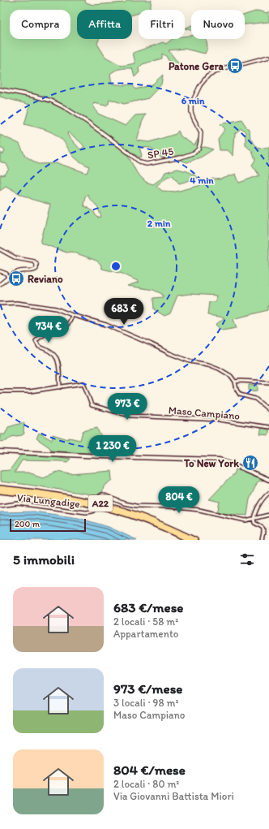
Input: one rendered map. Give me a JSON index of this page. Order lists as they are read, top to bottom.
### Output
{
  "streets": {
    "highway": ["A22"],
    "street": ["SP 45", "Maso Campiano", "Via Lungadige"]
  },
  "places": {
    "bus stop": ["Patone Gera", "Reviano"],
    "restaurant": ["To New York"]
  },
  "scale_bar": "200 m",
  "page": {
    "chip": [
      "Compra",
      "Affitta",
      "Filtri",
      "Nuovo"
    ],
    "price": [
      "683 €",
      "734 €",
      "973 €",
      "1 230 €",
      "804 €"
    ],
    "scale": "200 m",
    "heading": "5 immobili",
    "list": [
      {
        "name": "683 €/mese",
        "note": "2 locali · 58 m² · Appartamento"
      },
      {
        "name": "973 €/mese",
        "note": "3 locali · 98 m² · Maso Campiano"
      },
      {
        "name": "804 €/mese",
        "note": "2 locali · 80 m² · Via Giovanni Battista Miori"
      }
    ]
  },
  "rings": ["6 min", "4 min", "2 min"]
}
